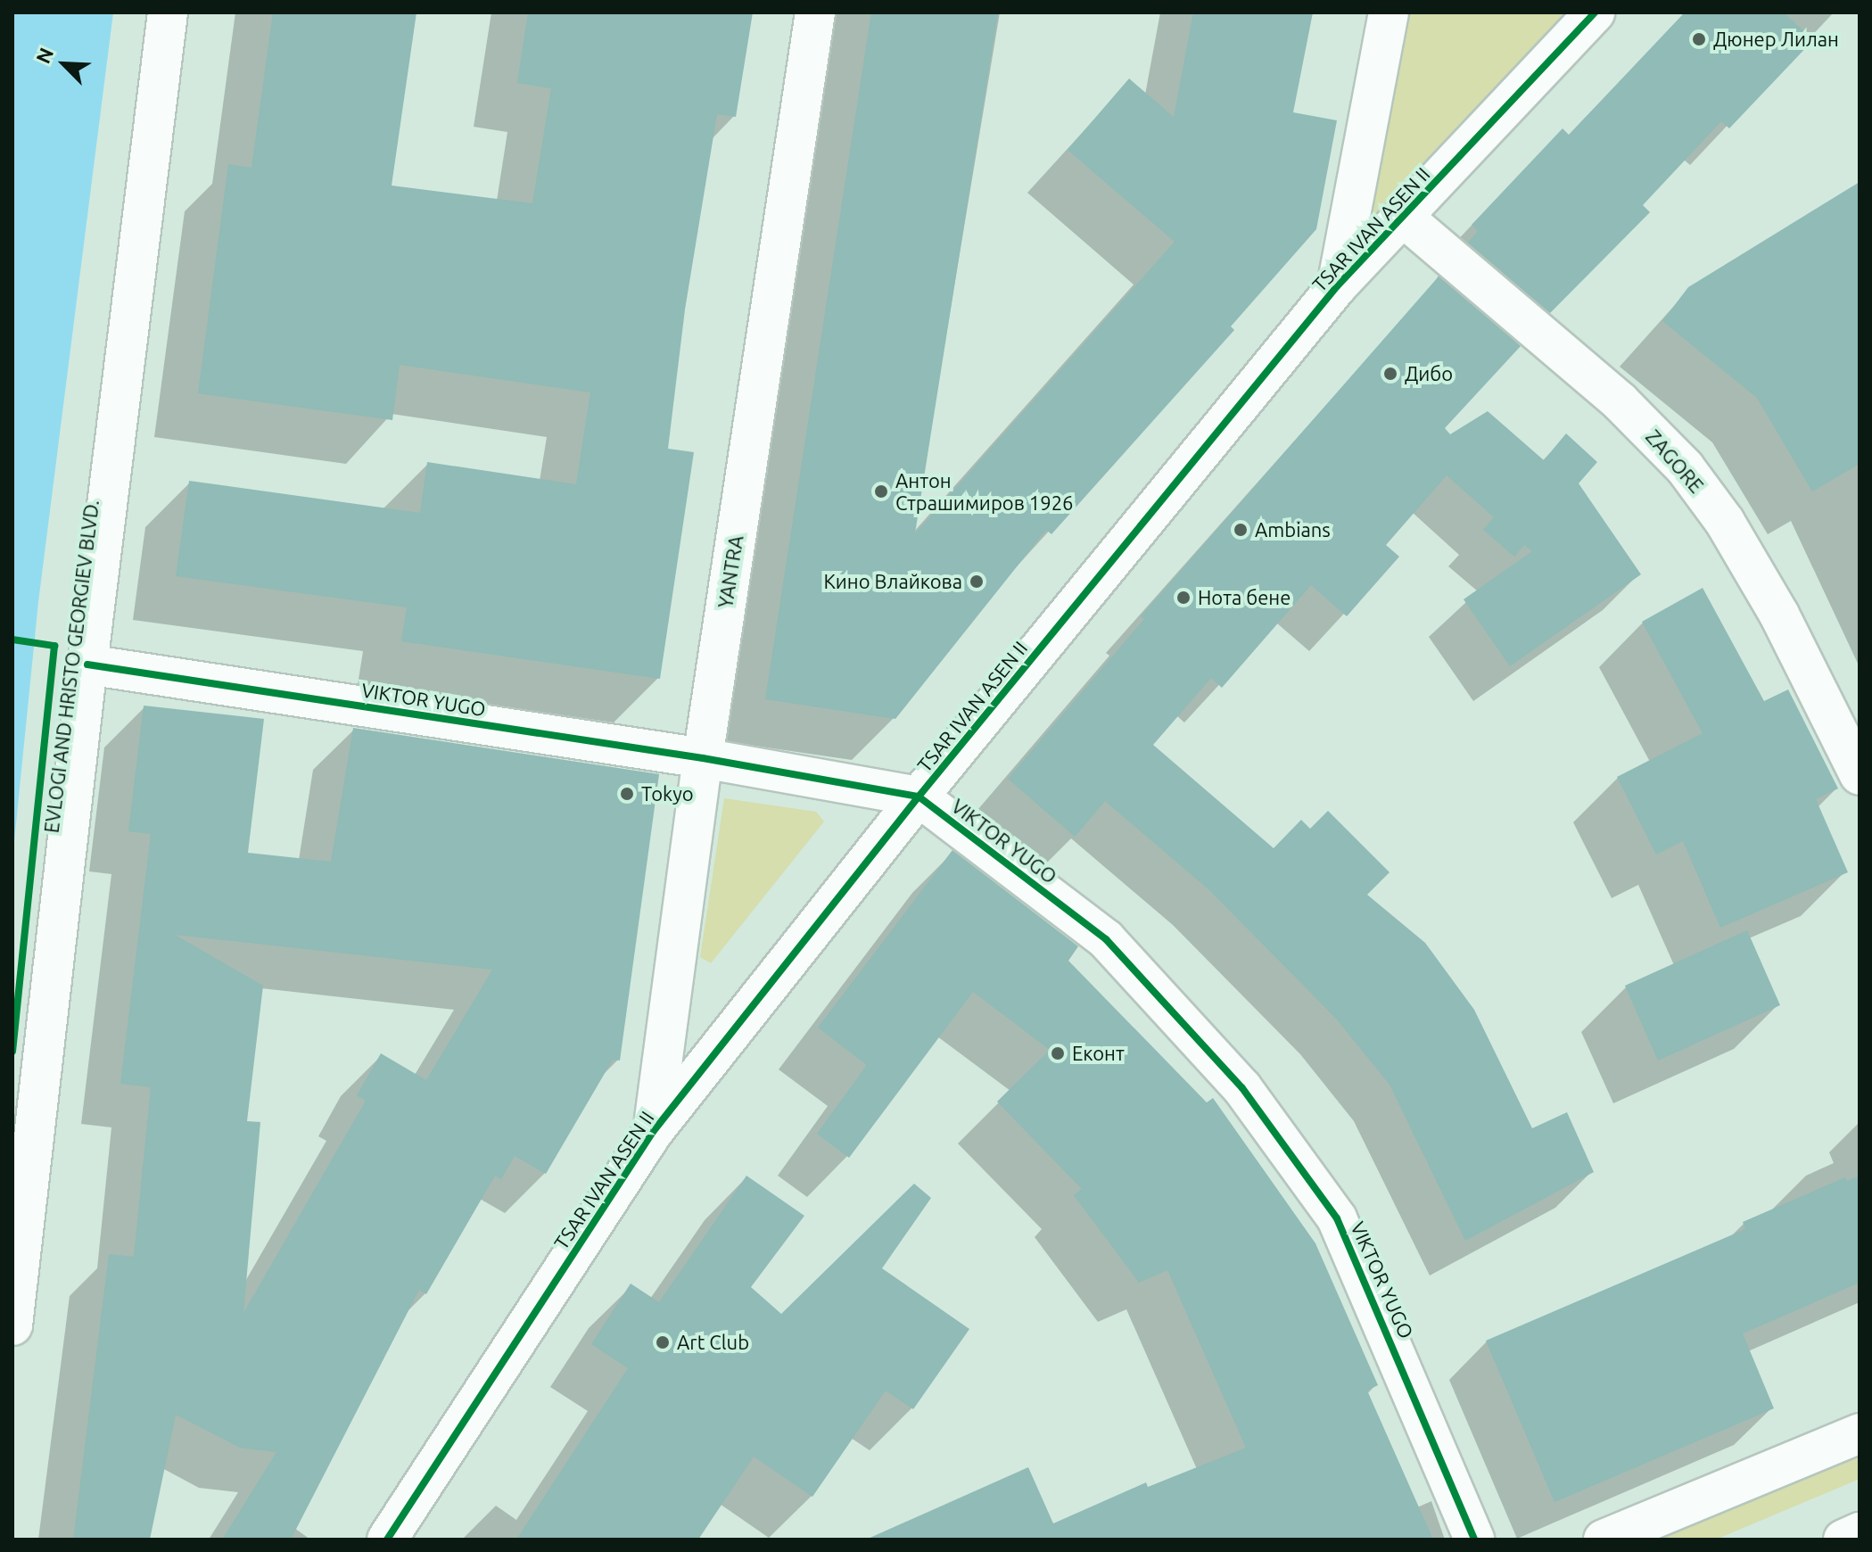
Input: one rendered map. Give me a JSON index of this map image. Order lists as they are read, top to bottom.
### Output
{
  "streets": {
    "main road": [
      "TSAR IVAN ASEN II",
      "ZAGORE",
      "YANTRA",
      "EVLOGI AND HRISTO GEORGIEV BLVD.",
      "VIKTOR YUGO"
    ]
  },
  "crossings": [
    ["TSAR IVAN ASEN II", "ZAGORE"],
    ["TSAR IVAN ASEN II", "YANTRA"],
    ["TSAR IVAN ASEN II", "VIKTOR YUGO"],
    ["YANTRA", "VIKTOR YUGO"],
    ["EVLOGI AND HRISTO GEORGIEV BLVD.", "VIKTOR YUGO"]
  ],
  "places": [
    "Дюнер Лилан",
    "Дибо",
    "Антон Страшимиров 1926",
    "Ambians",
    "Кино Влайкова",
    "Нота бене",
    "Tokyo",
    "Еконт",
    "Art Club"
  ],
  "north": "top left"
}
